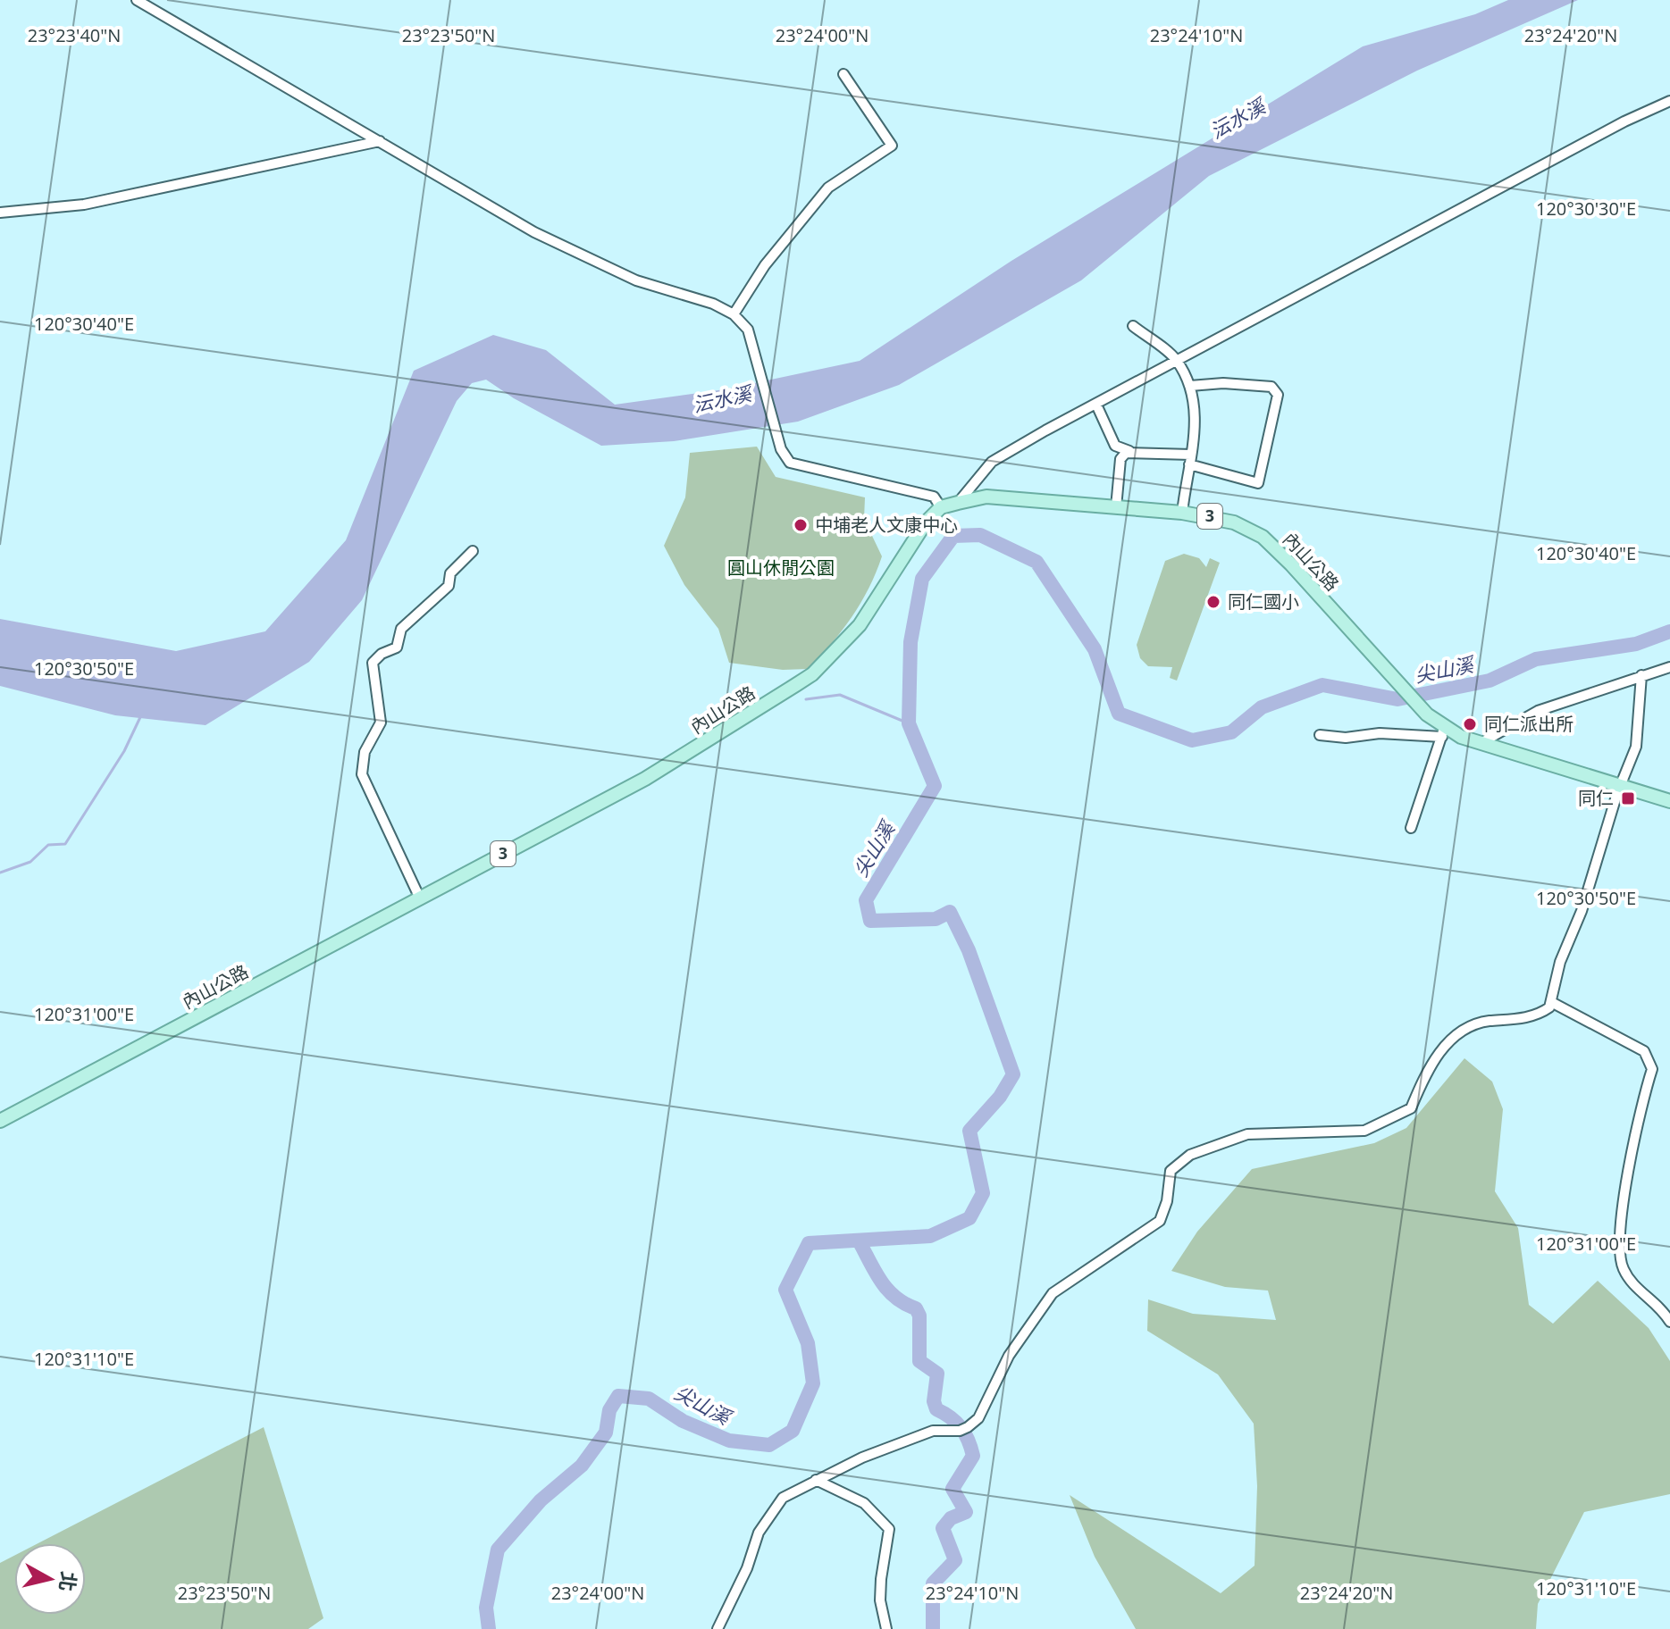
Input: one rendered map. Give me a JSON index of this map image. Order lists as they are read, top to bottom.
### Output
{
  "streets": {
    "main road": ["3", "內山公路"]
  },
  "crossings": [
    ["3", "內山公路"]
  ],
  "water": ["沄水溪", "尖山溪"],
  "parks": ["圓山休閒公園"],
  "places": {
    "other": ["中埔老人文康中心", "同仁國小", "同仁派出所"],
    "transit": ["同仁"]
  },
  "north": "right",
  "coordinates": [
    "23°23'40\"N",
    "23°23'50\"N",
    "23°24'00\"N",
    "23°24'10\"N",
    "23°24'20\"N",
    "120°30'30\"E",
    "120°30'40\"E",
    "120°30'50\"E",
    "120°31'00\"E",
    "120°31'10\"E"
  ]
}
